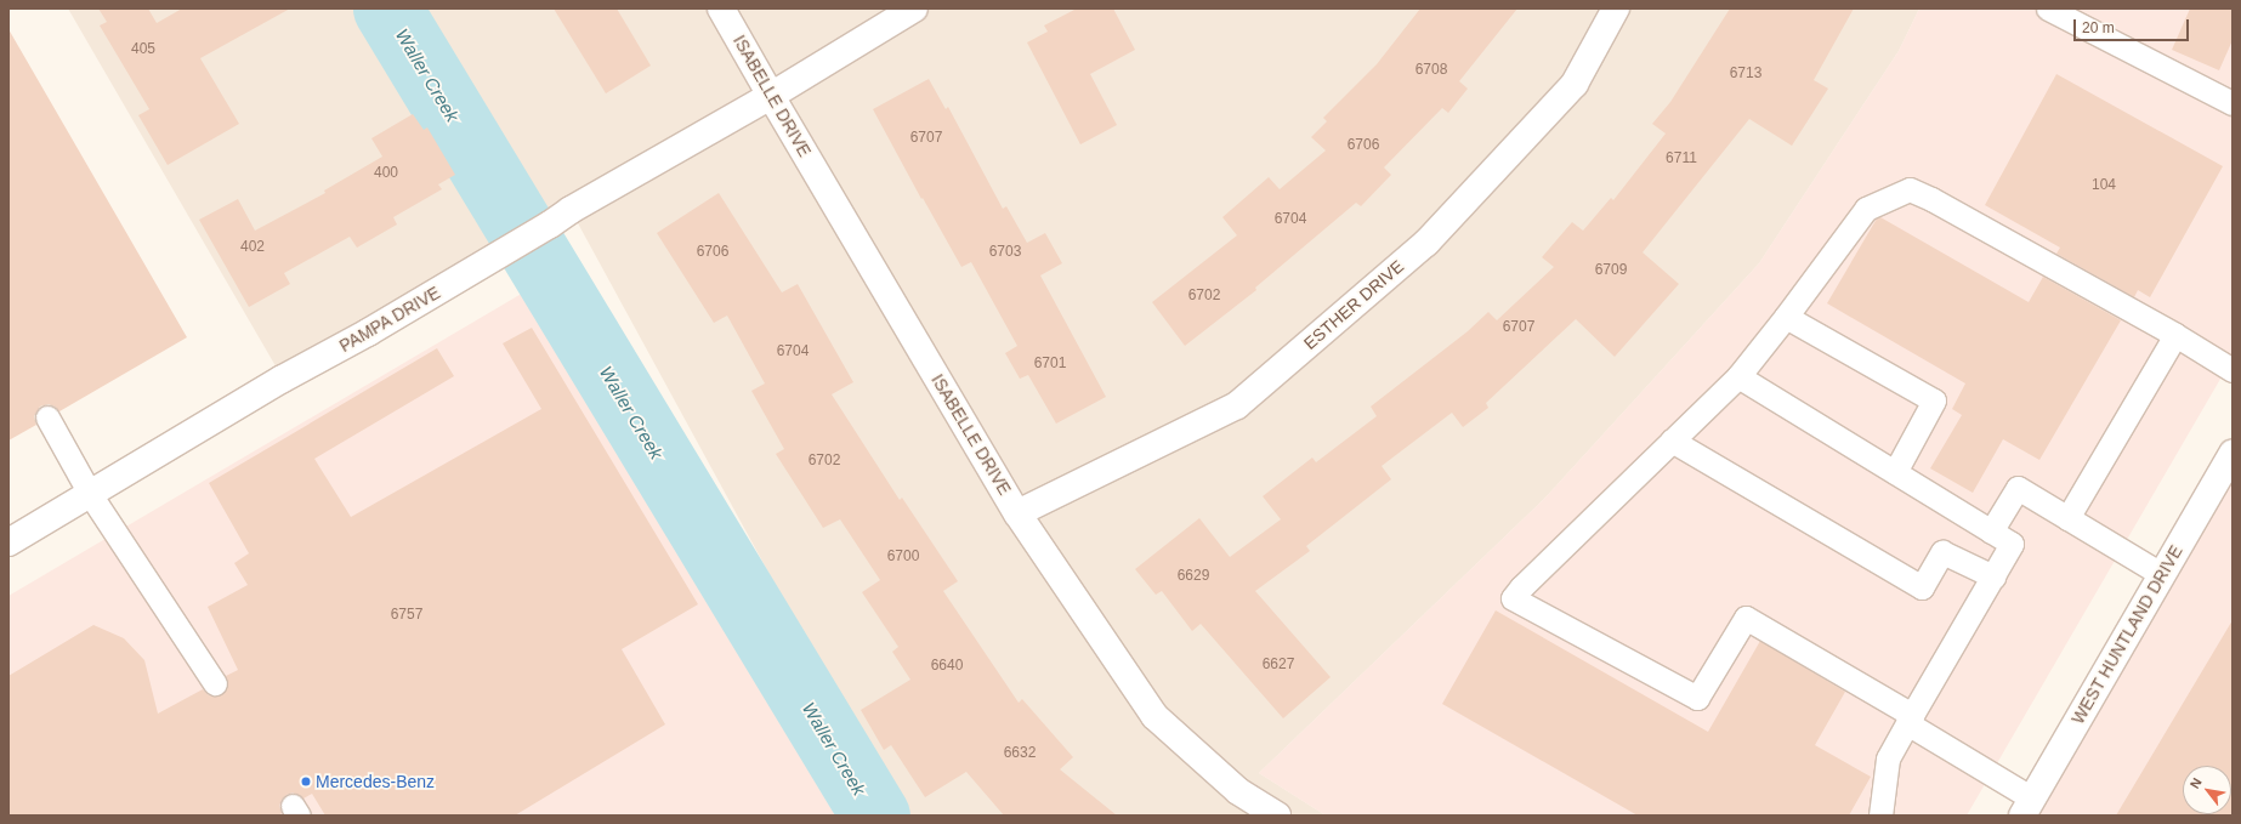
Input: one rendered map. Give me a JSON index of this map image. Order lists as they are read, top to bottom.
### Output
{
  "streets": {
    "street": [
      "ISABELLE DRIVE",
      "ESTHER DRIVE",
      "PAMPA DRIVE",
      "WEST HUNTLAND DRIVE"
    ]
  },
  "crossings": [
    ["ISABELLE DRIVE", "ESTHER DRIVE"],
    ["ISABELLE DRIVE", "PAMPA DRIVE"]
  ],
  "water": ["Waller Creek"],
  "places": ["Mercedes-Benz"],
  "house_numbers": [
    "405",
    "6708",
    "6713",
    "6707",
    "6706",
    "6711",
    "400",
    "104",
    "6704",
    "402",
    "6706",
    "6703",
    "6709",
    "6702",
    "6707",
    "6704",
    "6701",
    "6702",
    "6700",
    "6629",
    "6757",
    "6627",
    "6640",
    "6632"
  ],
  "scale_bar": "20 m",
  "north": "top left"
}
